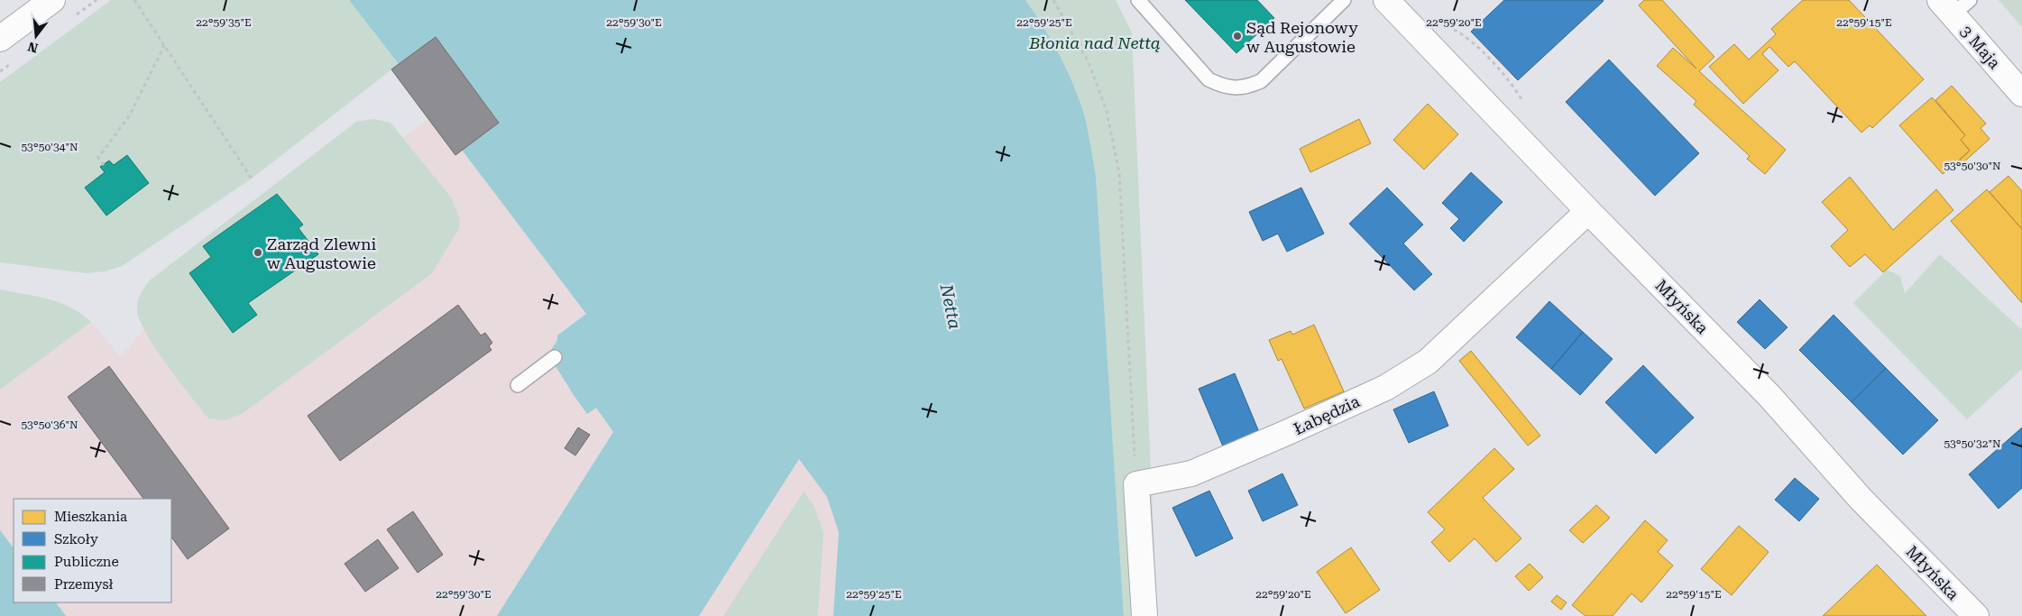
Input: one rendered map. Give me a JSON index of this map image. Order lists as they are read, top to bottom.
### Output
{
  "streets": {
    "street": ["3 Maja", "Młyńska", "Łabędzia"]
  },
  "crossings": [
    ["Młyńska", "Łabędzia"]
  ],
  "water": ["Netta"],
  "parks": ["Błonia nad Nettą"],
  "places": ["Sąd Rejonowy w Augustowie", "Zarząd Zlewni w Augustowie"],
  "legend": [
    "Mieszkania",
    "Szkoły",
    "Publiczne",
    "Przemysł"
  ],
  "north": "bottom",
  "coordinates": [
    "22°59'35\"E",
    "22°59'30\"E",
    "22°59'25\"E",
    "22°59'20\"E",
    "22°59'15\"E",
    "53°50'34\"N",
    "53°50'30\"N",
    "53°50'36\"N",
    "53°50'32\"N"
  ]
}
